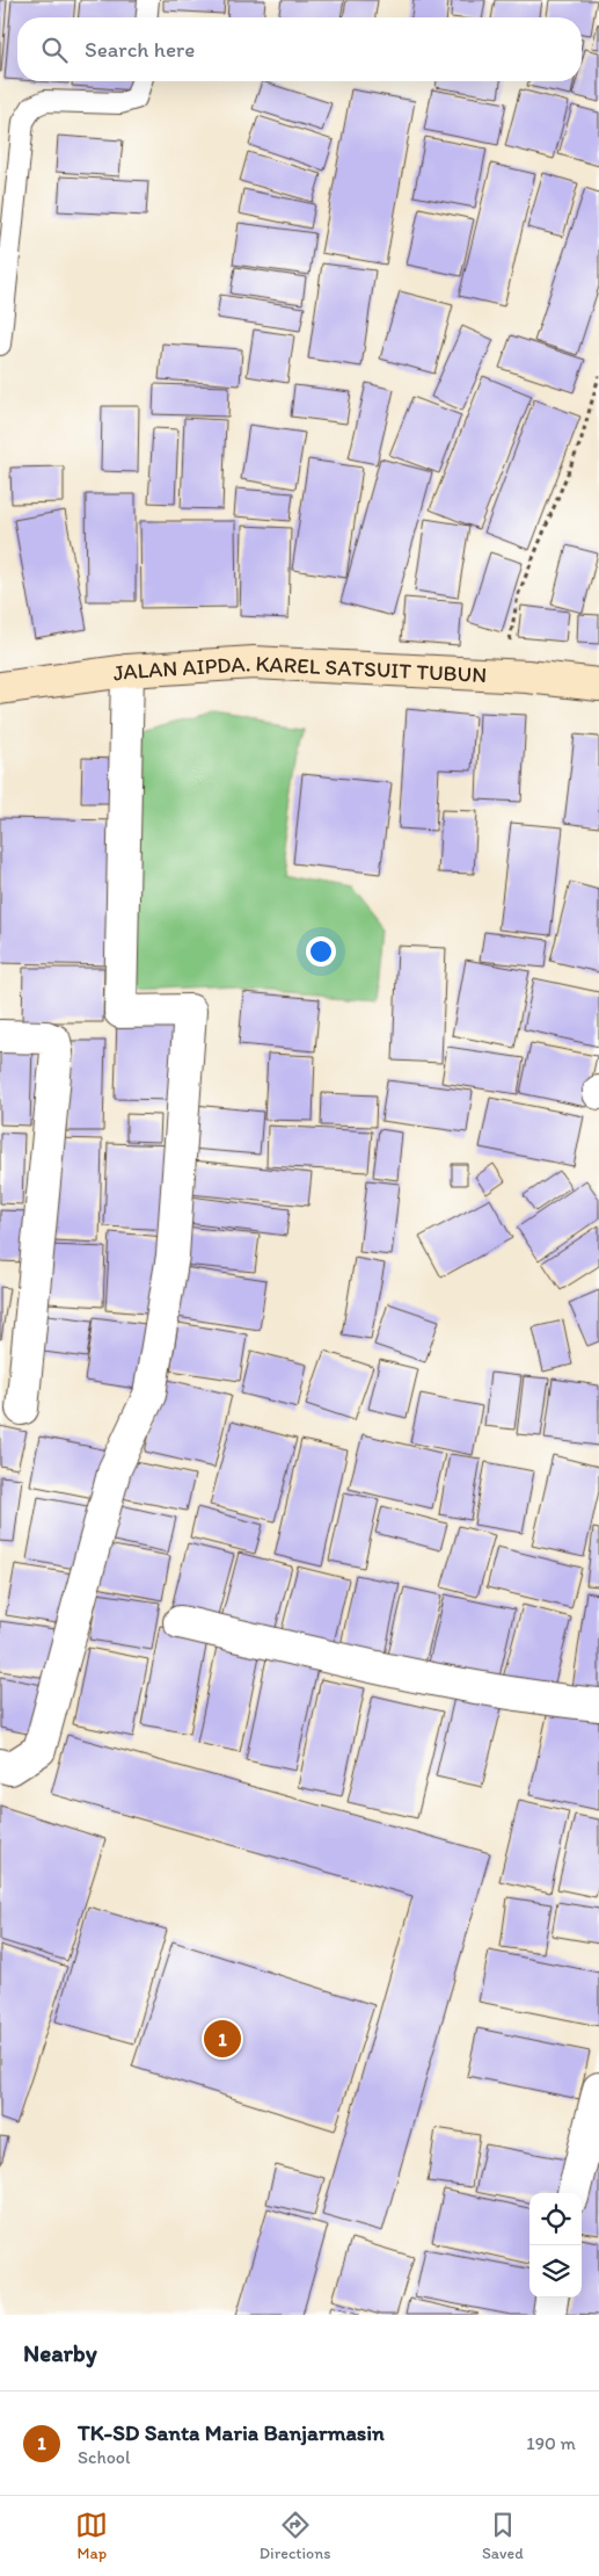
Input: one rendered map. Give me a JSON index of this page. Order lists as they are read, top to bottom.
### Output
{
  "streets": {
    "main road": ["JALAN AIPDA. KAREL SATSUIT TUBUN"]
  },
  "page": {
    "search": "Search here",
    "pins": "1",
    "heading": "Nearby",
    "list": [
      {
        "mark": "1",
        "name": "TK-SD Santa Maria Banjarmasin",
        "note": "School",
        "value": "190 m"
      }
    ],
    "nav": ["Map", "Directions", "Saved"]
  }
}
